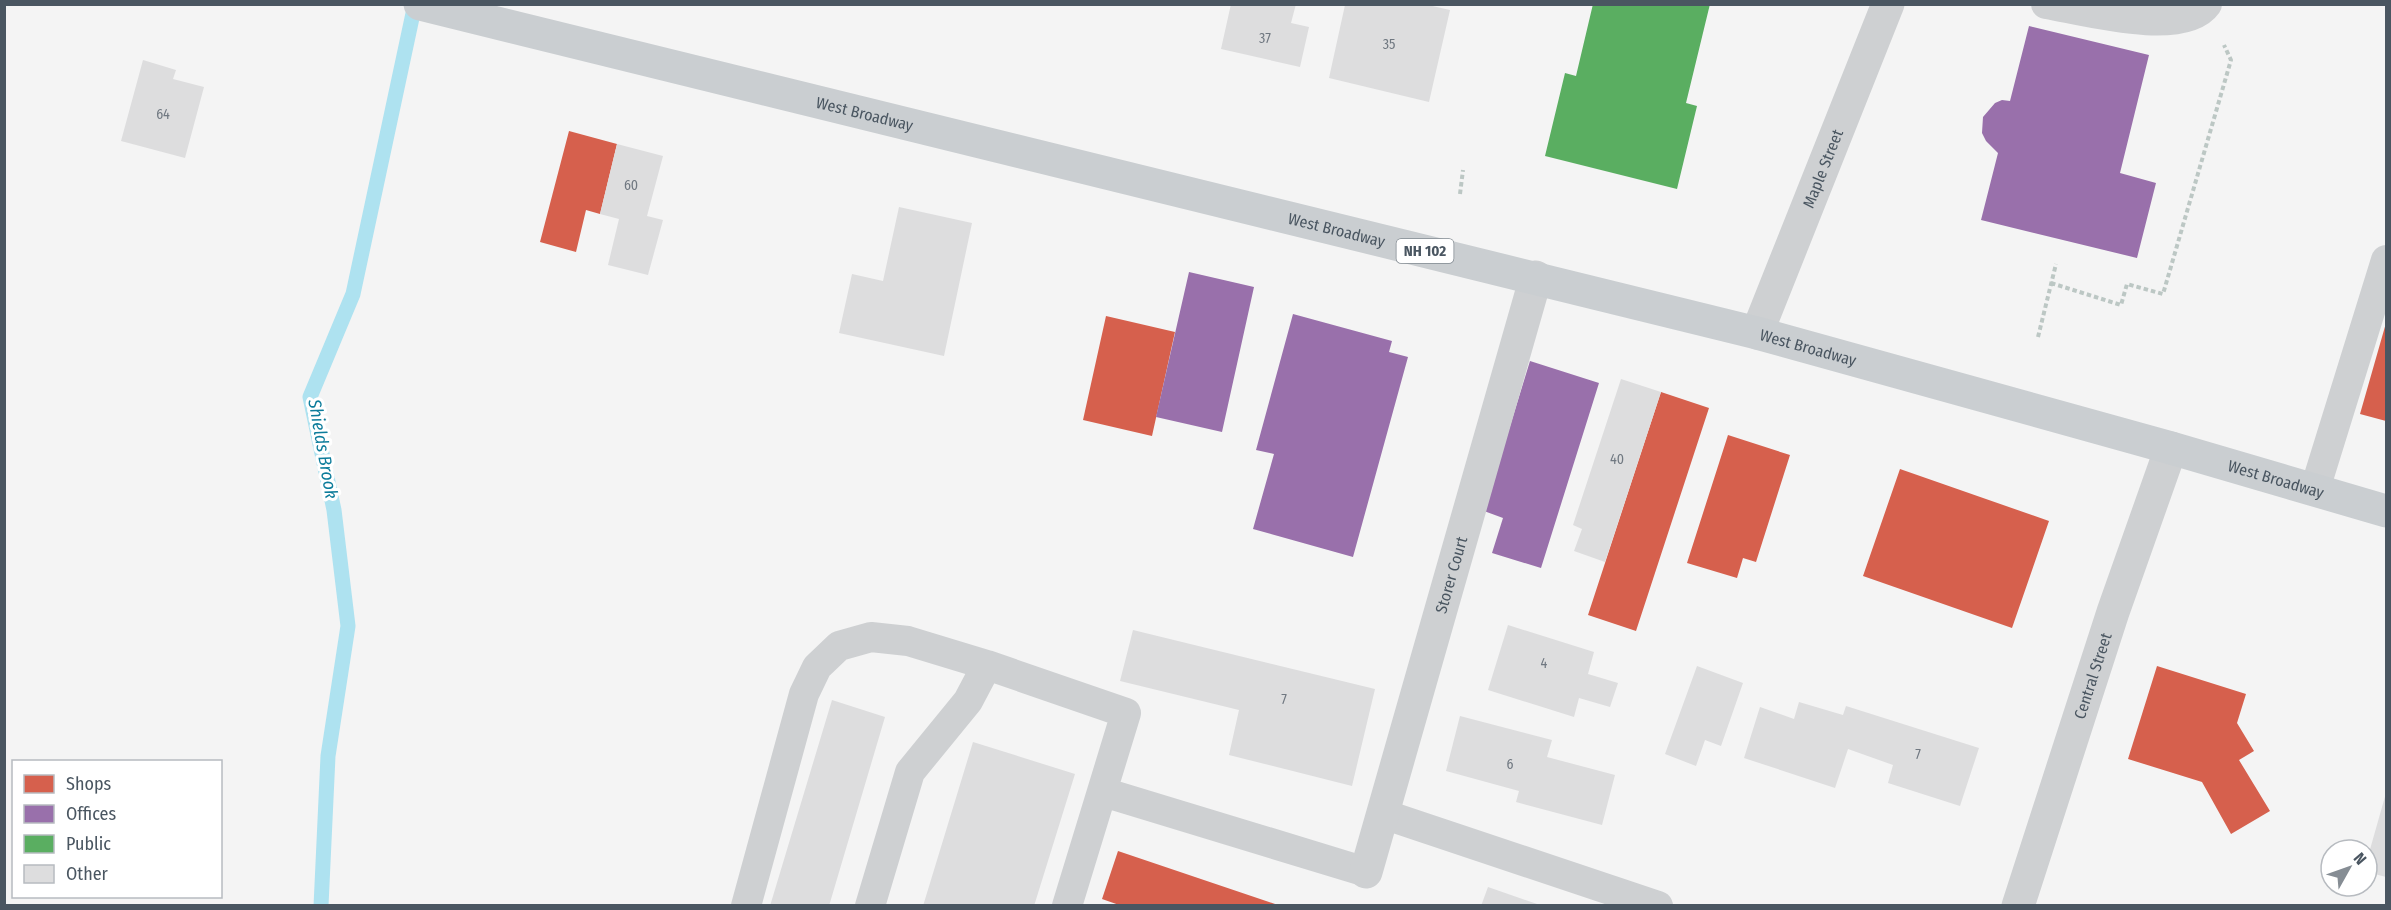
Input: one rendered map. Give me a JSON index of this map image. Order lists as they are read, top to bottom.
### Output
{
  "streets": {
    "main road": ["West Broadway", "NH 102"],
    "street": ["Maple Street", "Storer Court", "Central Street"]
  },
  "crossings": [
    ["West Broadway", "Maple Street"],
    ["West Broadway", "Storer Court"],
    ["West Broadway", "Central Street"]
  ],
  "water": ["Shields Brook"],
  "house_numbers": [
    "37",
    "35",
    "64",
    "60",
    "40",
    "4",
    "7",
    "7",
    "6"
  ],
  "legend": [
    "Shops",
    "Offices",
    "Public",
    "Other"
  ],
  "north": "top right"
}
